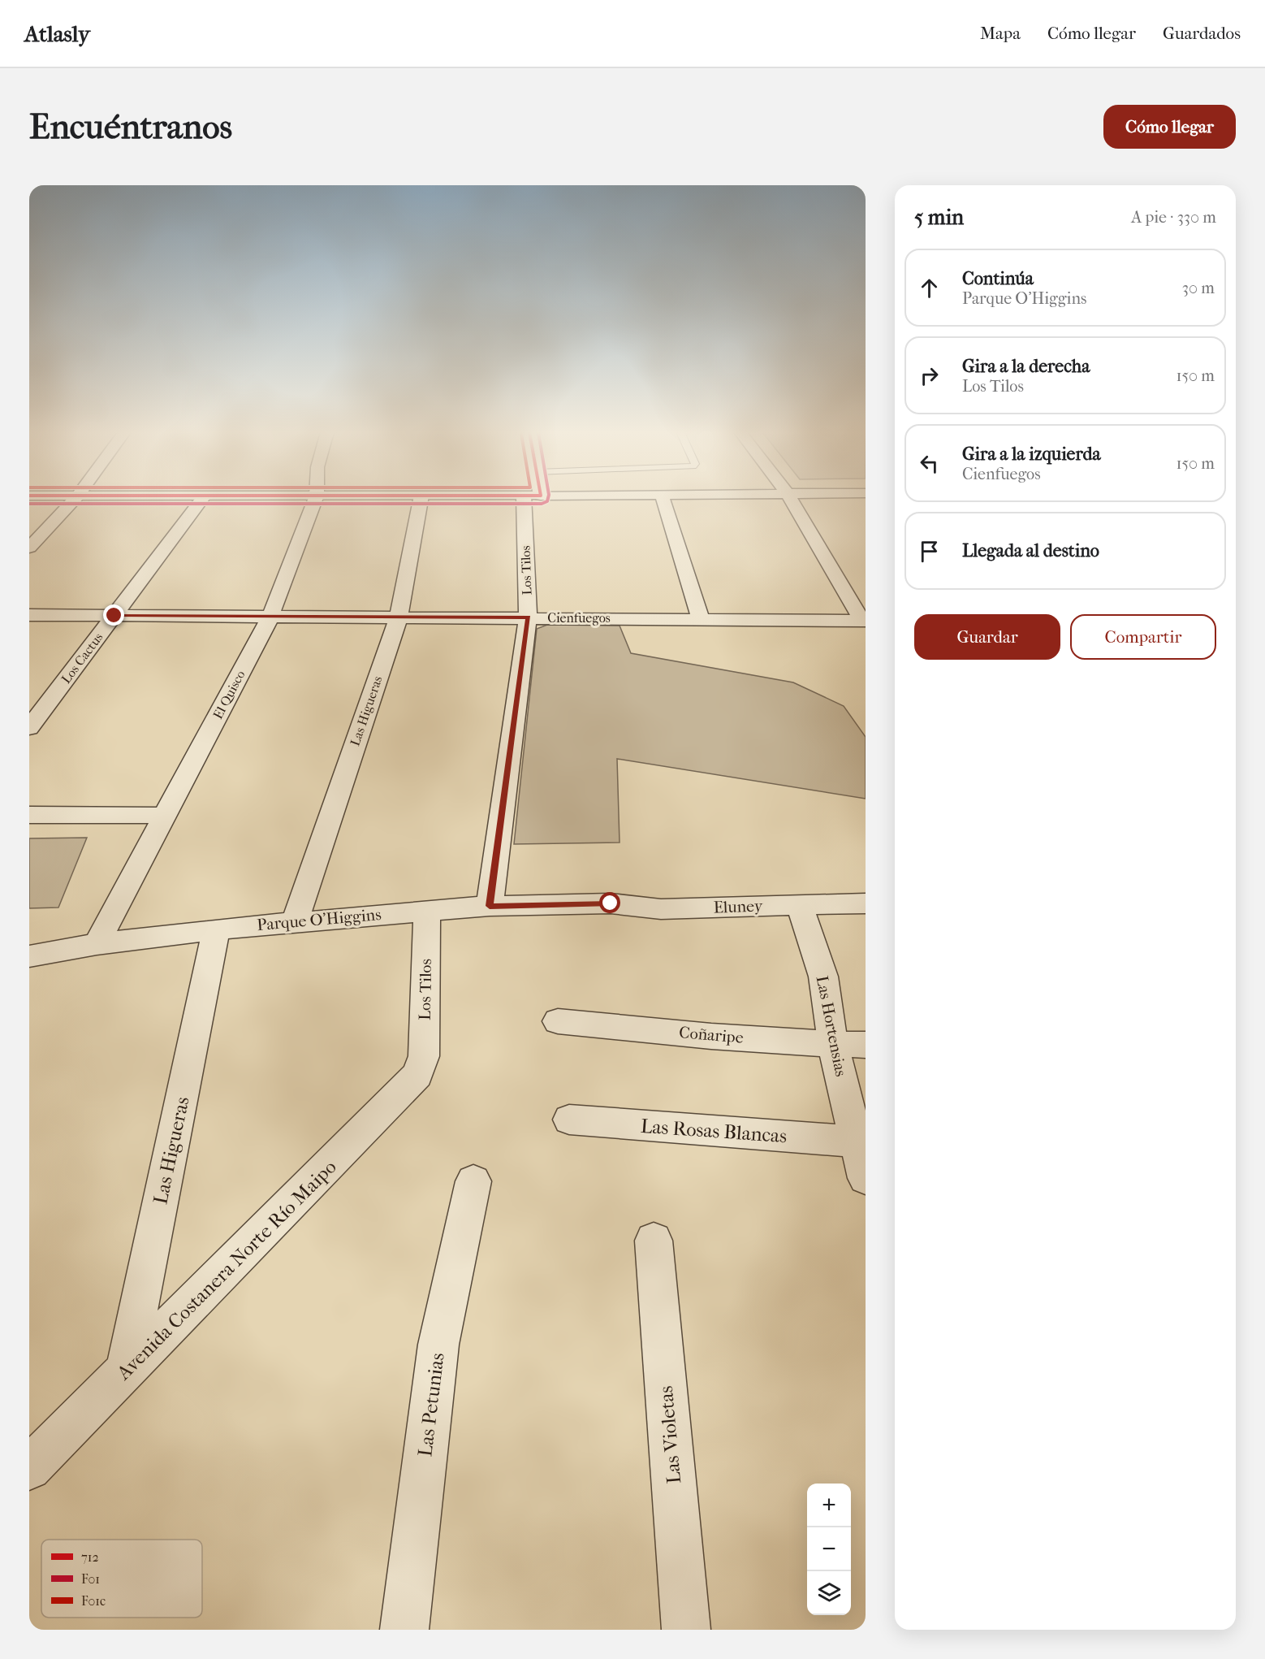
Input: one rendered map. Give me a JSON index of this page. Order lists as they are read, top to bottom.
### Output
{
  "streets": {
    "street": [
      "Los Tilos",
      "Cienfuegos",
      "Los Cactus",
      "El Quisco",
      "Las Higueras",
      "Eluney",
      "Parque O'Higgins",
      "Las Hortensias",
      "Coñaripe",
      "Las Rosas Blancas",
      "Avenida Costanera Norte Río Maipo",
      "Las Petunias",
      "Las Violetas"
    ]
  },
  "crossings": [
    ["Los Tilos", "Cienfuegos"],
    ["Los Tilos", "Parque O'Higgins"],
    ["Los Tilos", "Avenida Costanera Norte Río Maipo"],
    ["Cienfuegos", "Los Cactus"],
    ["Cienfuegos", "El Quisco"],
    ["Cienfuegos", "Las Higueras"],
    ["El Quisco", "Parque O'Higgins"],
    ["Las Higueras", "Parque O'Higgins"],
    ["Las Higueras", "Avenida Costanera Norte Río Maipo"],
    ["Eluney", "Parque O'Higgins"],
    ["Eluney", "Las Hortensias"],
    ["Las Hortensias", "Coñaripe"],
    ["Las Hortensias", "Las Rosas Blancas"]
  ],
  "lines": ["transit line F01"],
  "legend": ["712", "F01", "F01c"],
  "page": {
    "header": "Atlasly",
    "nav": ["Mapa", "Cómo llegar", "Guardados"],
    "buttons": [
      "Cómo llegar",
      ["Guardar", "Compartir"]
    ],
    "title": "Encuéntranos",
    "heading": ["5 min", "A pie · 330 m"],
    "list": [
      ["Continúa", "Parque O'Higgins", "30 m"],
      ["Gira a la derecha", "Los Tilos", "150 m"],
      ["Gira a la izquierda", "Cienfuegos", "150 m"],
      "Llegada al destino"
    ],
    "map_buttons": ["+", "−"]
  }
}
